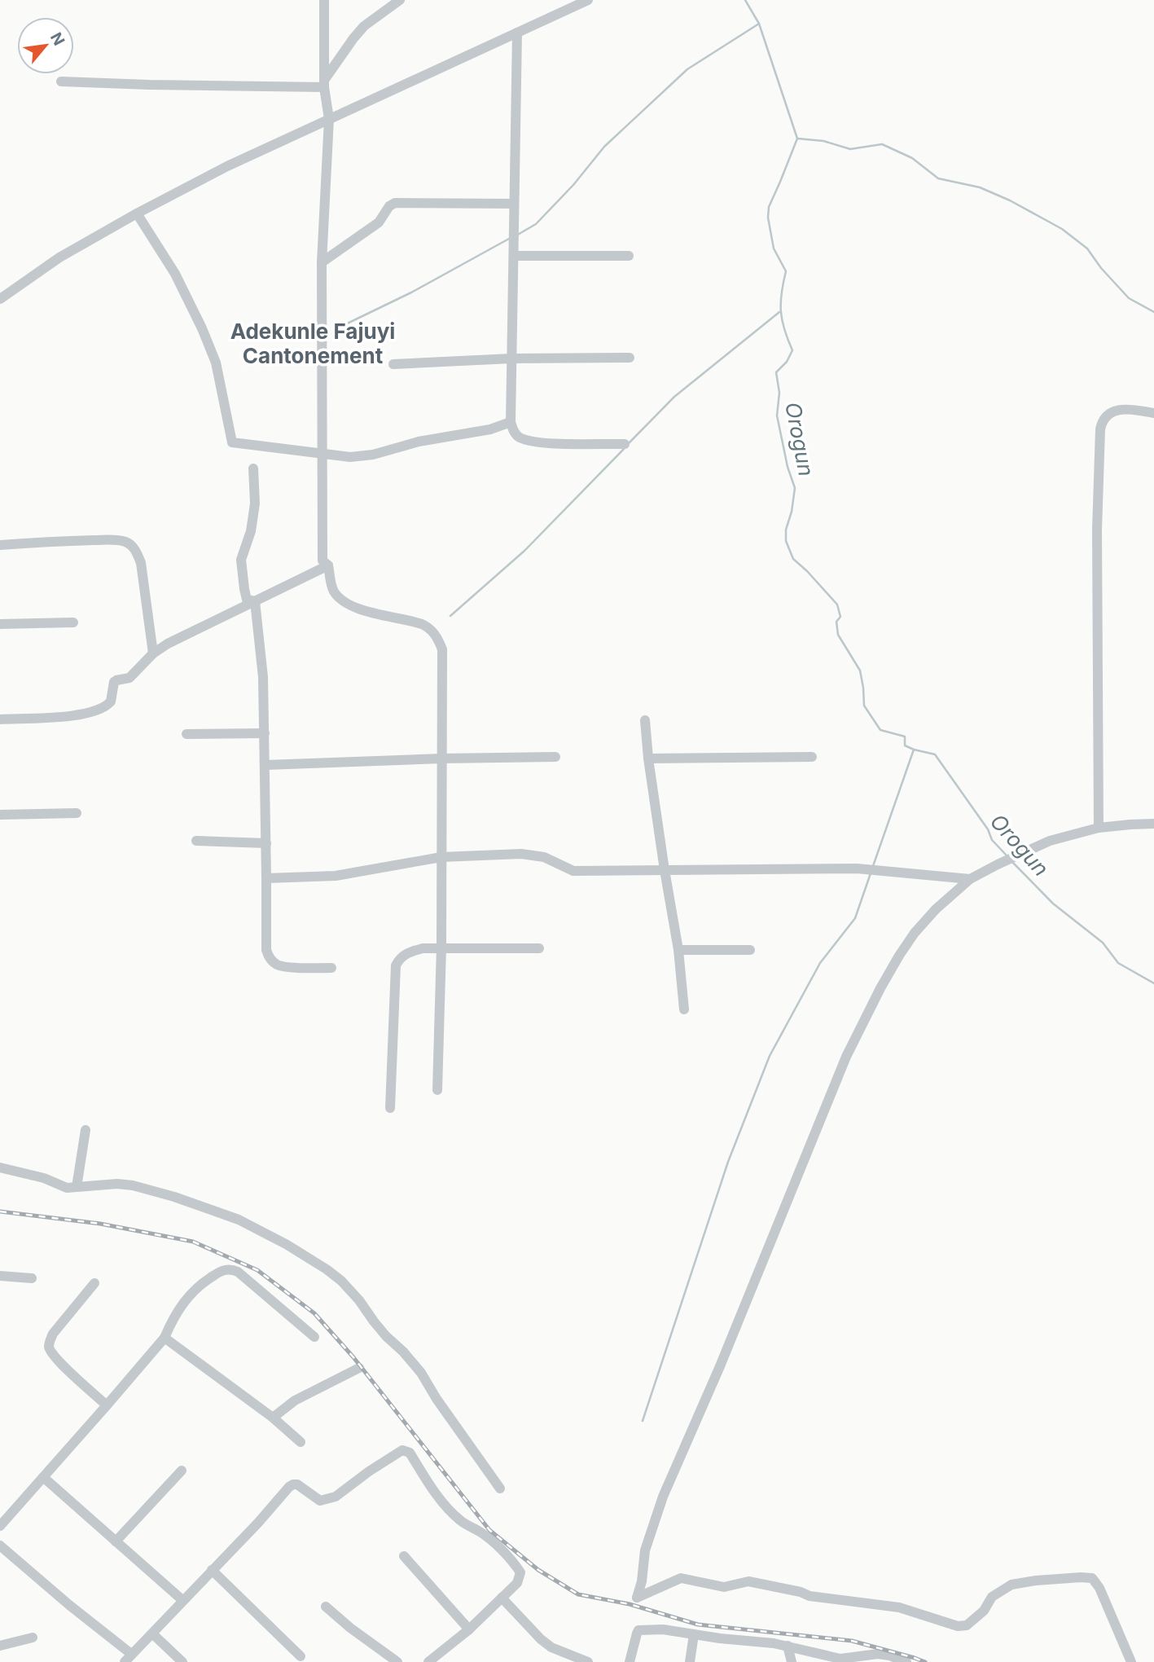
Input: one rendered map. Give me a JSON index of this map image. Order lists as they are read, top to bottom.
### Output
{
  "districts": ["Adekunle Fajuyi Cantonement"],
  "water": ["Orogun"],
  "north": "top right"
}
